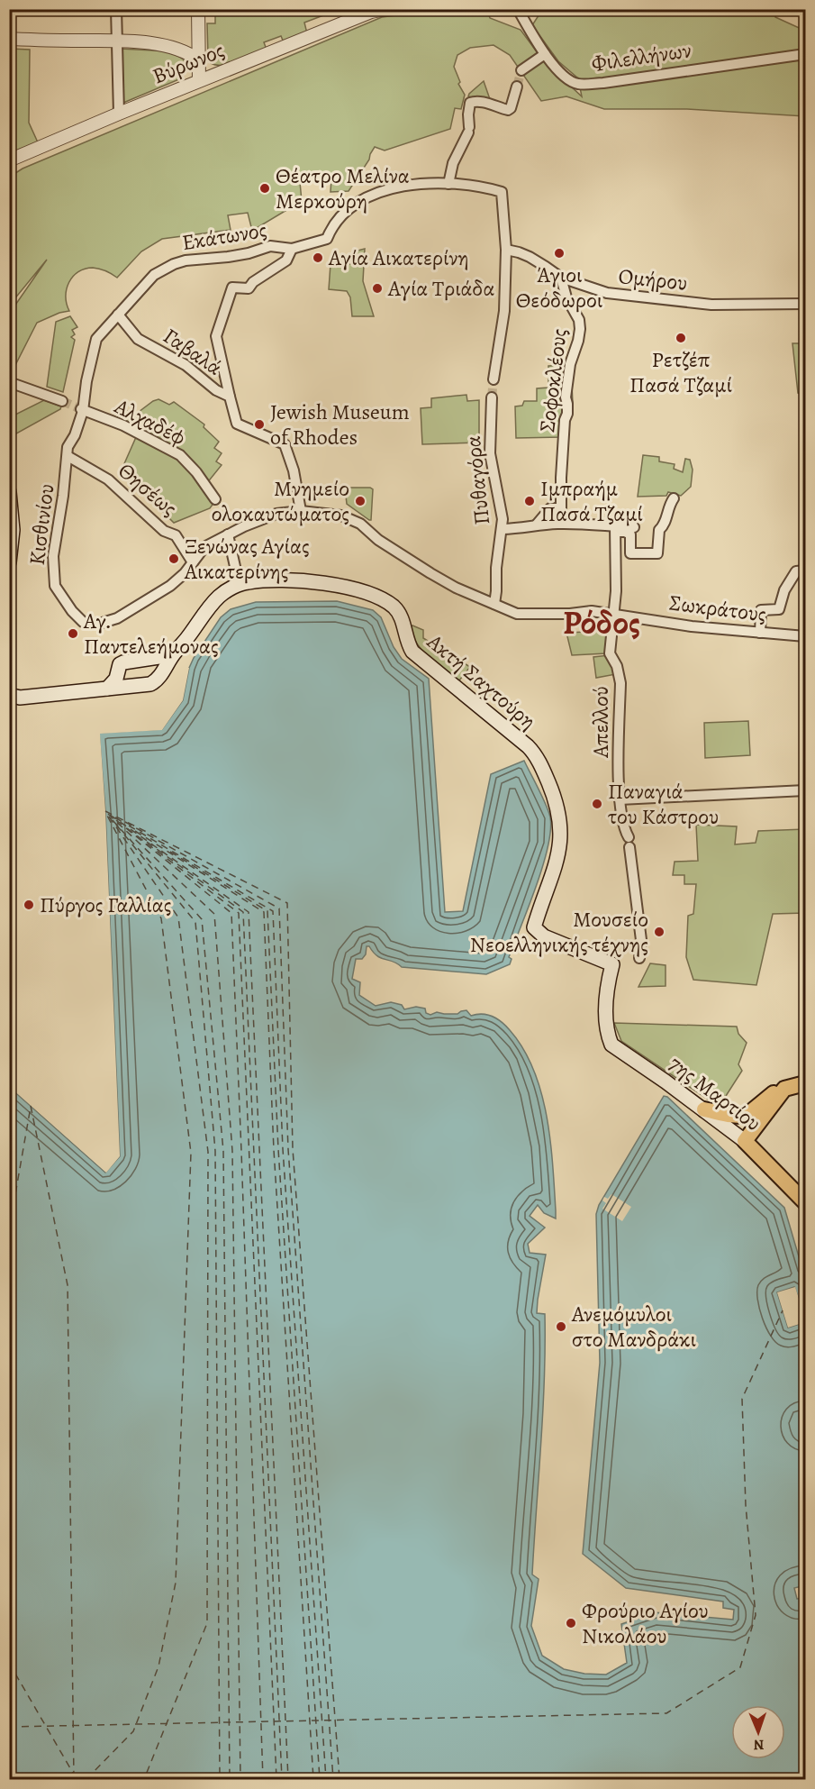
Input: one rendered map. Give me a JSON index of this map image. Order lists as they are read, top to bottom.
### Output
{
  "streets": {
    "main road": ["Ακτή Σαχτούρη", "7ης Μαρτίου"],
    "street": [
      "Φιλελλήνων",
      "Βύρωνος",
      "Εκάτωνος",
      "Ομήρου",
      "Γαβαλά",
      "Σοφοκλέους",
      "Αλχαδέφ",
      "Πυθαγόρα",
      "Θησέως",
      "Κισθινίου",
      "Σωκράτους",
      "Απελλού"
    ]
  },
  "crossings": [
    ["Εκάτωνος", "Γαβαλά"],
    ["Εκάτωνος", "Αλχαδέφ"],
    ["Εκάτωνος", "Κισθινίου"],
    ["Ομήρου", "Σοφοκλέους"],
    ["Γαβαλά", "Σωκράτους"],
    ["Αλχαδέφ", "Κισθινίου"],
    ["Πυθαγόρα", "Σωκράτους"],
    ["Θησέως", "Κισθινίου"],
    ["Θησέως", "Σωκράτους"],
    ["Κισθινίου", "Σωκράτους"],
    ["Σωκράτους", "Απελλού"],
    ["Ακτή Σαχτούρη", "7ης Μαρτίου"]
  ],
  "districts": ["Ρόδος"],
  "places": [
    "Θέατρο Μελίνα Μερκούρη",
    "Άγιοι Θεόδωροι",
    "Αγία Αικατερίνη",
    "Αγία Τριάδα",
    "Ρετζέπ Πασά Τζαμί",
    "Jewish Museum of Rhodes",
    "Μνημείο ολοκαυτώματος",
    "Ιμπραήμ Πασά Τζαμί",
    "Ξενώνας Αγίας Αικατερίνης",
    "Αγ. Παντελεήμονας",
    "Παναγιά του Κάστρου",
    "Πύργος Γαλλίας",
    "Μουσείο Νεοελληνικής τέχνης",
    "Ανεμόμυλοι στο Μανδράκι",
    "Φρούριο Αγίου Νικολάου"
  ],
  "north": "bottom"
}
